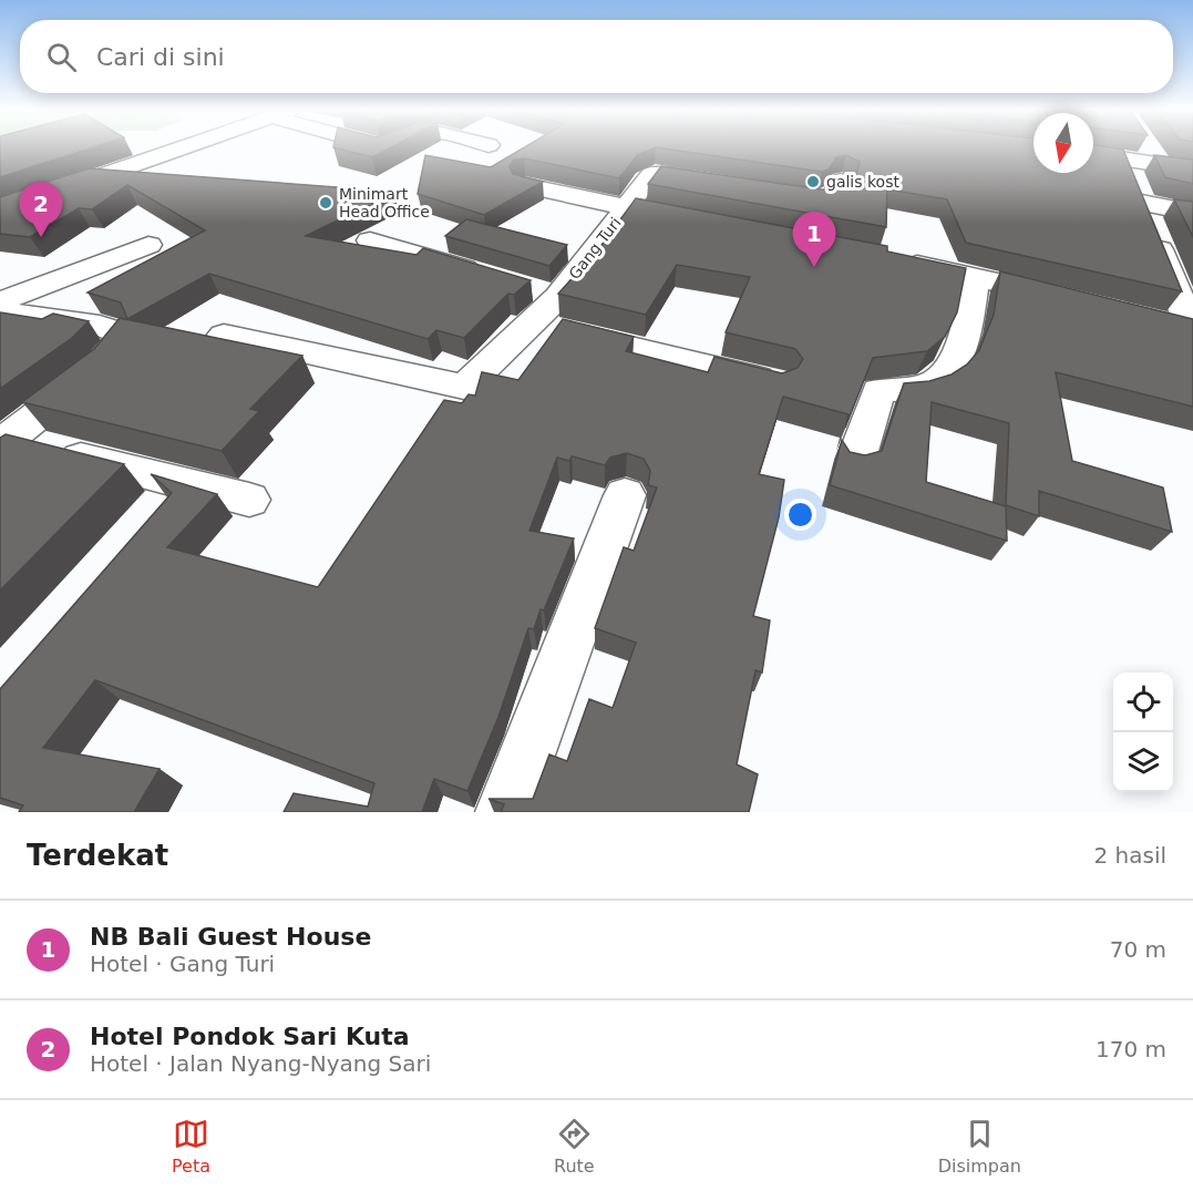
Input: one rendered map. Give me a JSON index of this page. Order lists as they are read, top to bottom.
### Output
{
  "streets": {
    "street": ["Gang Turi"]
  },
  "places": ["galis kost", "Minimart Head Office"],
  "north": "bottom",
  "page": {
    "search": "Cari di sini",
    "pins": ["2", "1"],
    "heading": ["Terdekat", "2 hasil"],
    "list": [
      {
        "mark": "1",
        "name": "NB Bali Guest House",
        "note": "Hotel · Gang Turi",
        "value": "70 m"
      },
      {
        "mark": "2",
        "name": "Hotel Pondok Sari Kuta",
        "note": "Hotel · Jalan Nyang-Nyang Sari",
        "value": "170 m"
      }
    ],
    "nav": ["Peta", "Rute", "Disimpan"]
  }
}
